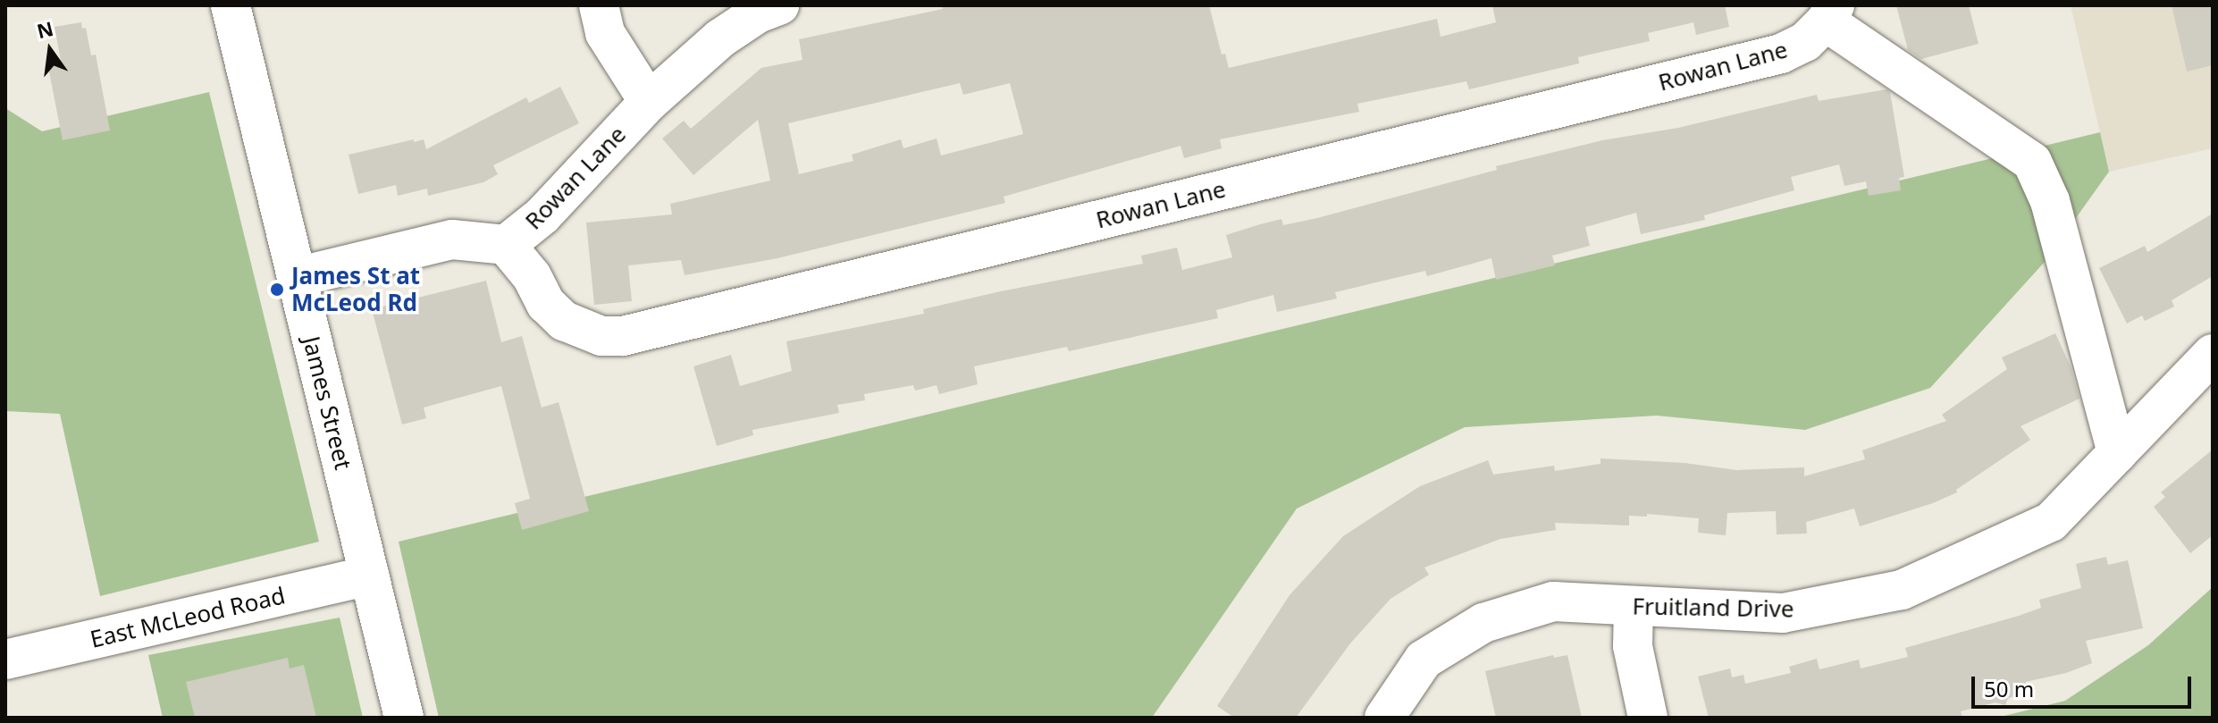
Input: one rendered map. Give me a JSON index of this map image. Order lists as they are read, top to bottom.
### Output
{
  "streets": {
    "street": [
      "Rowan Lane",
      "James Street",
      "Fruitland Drive",
      "East McLeod Road"
    ]
  },
  "crossings": [
    ["Rowan Lane", "James Street"],
    ["James Street", "East McLeod Road"]
  ],
  "places": ["James St at McLeod Rd"],
  "scale_bar": "50 m",
  "north": "top"
}
